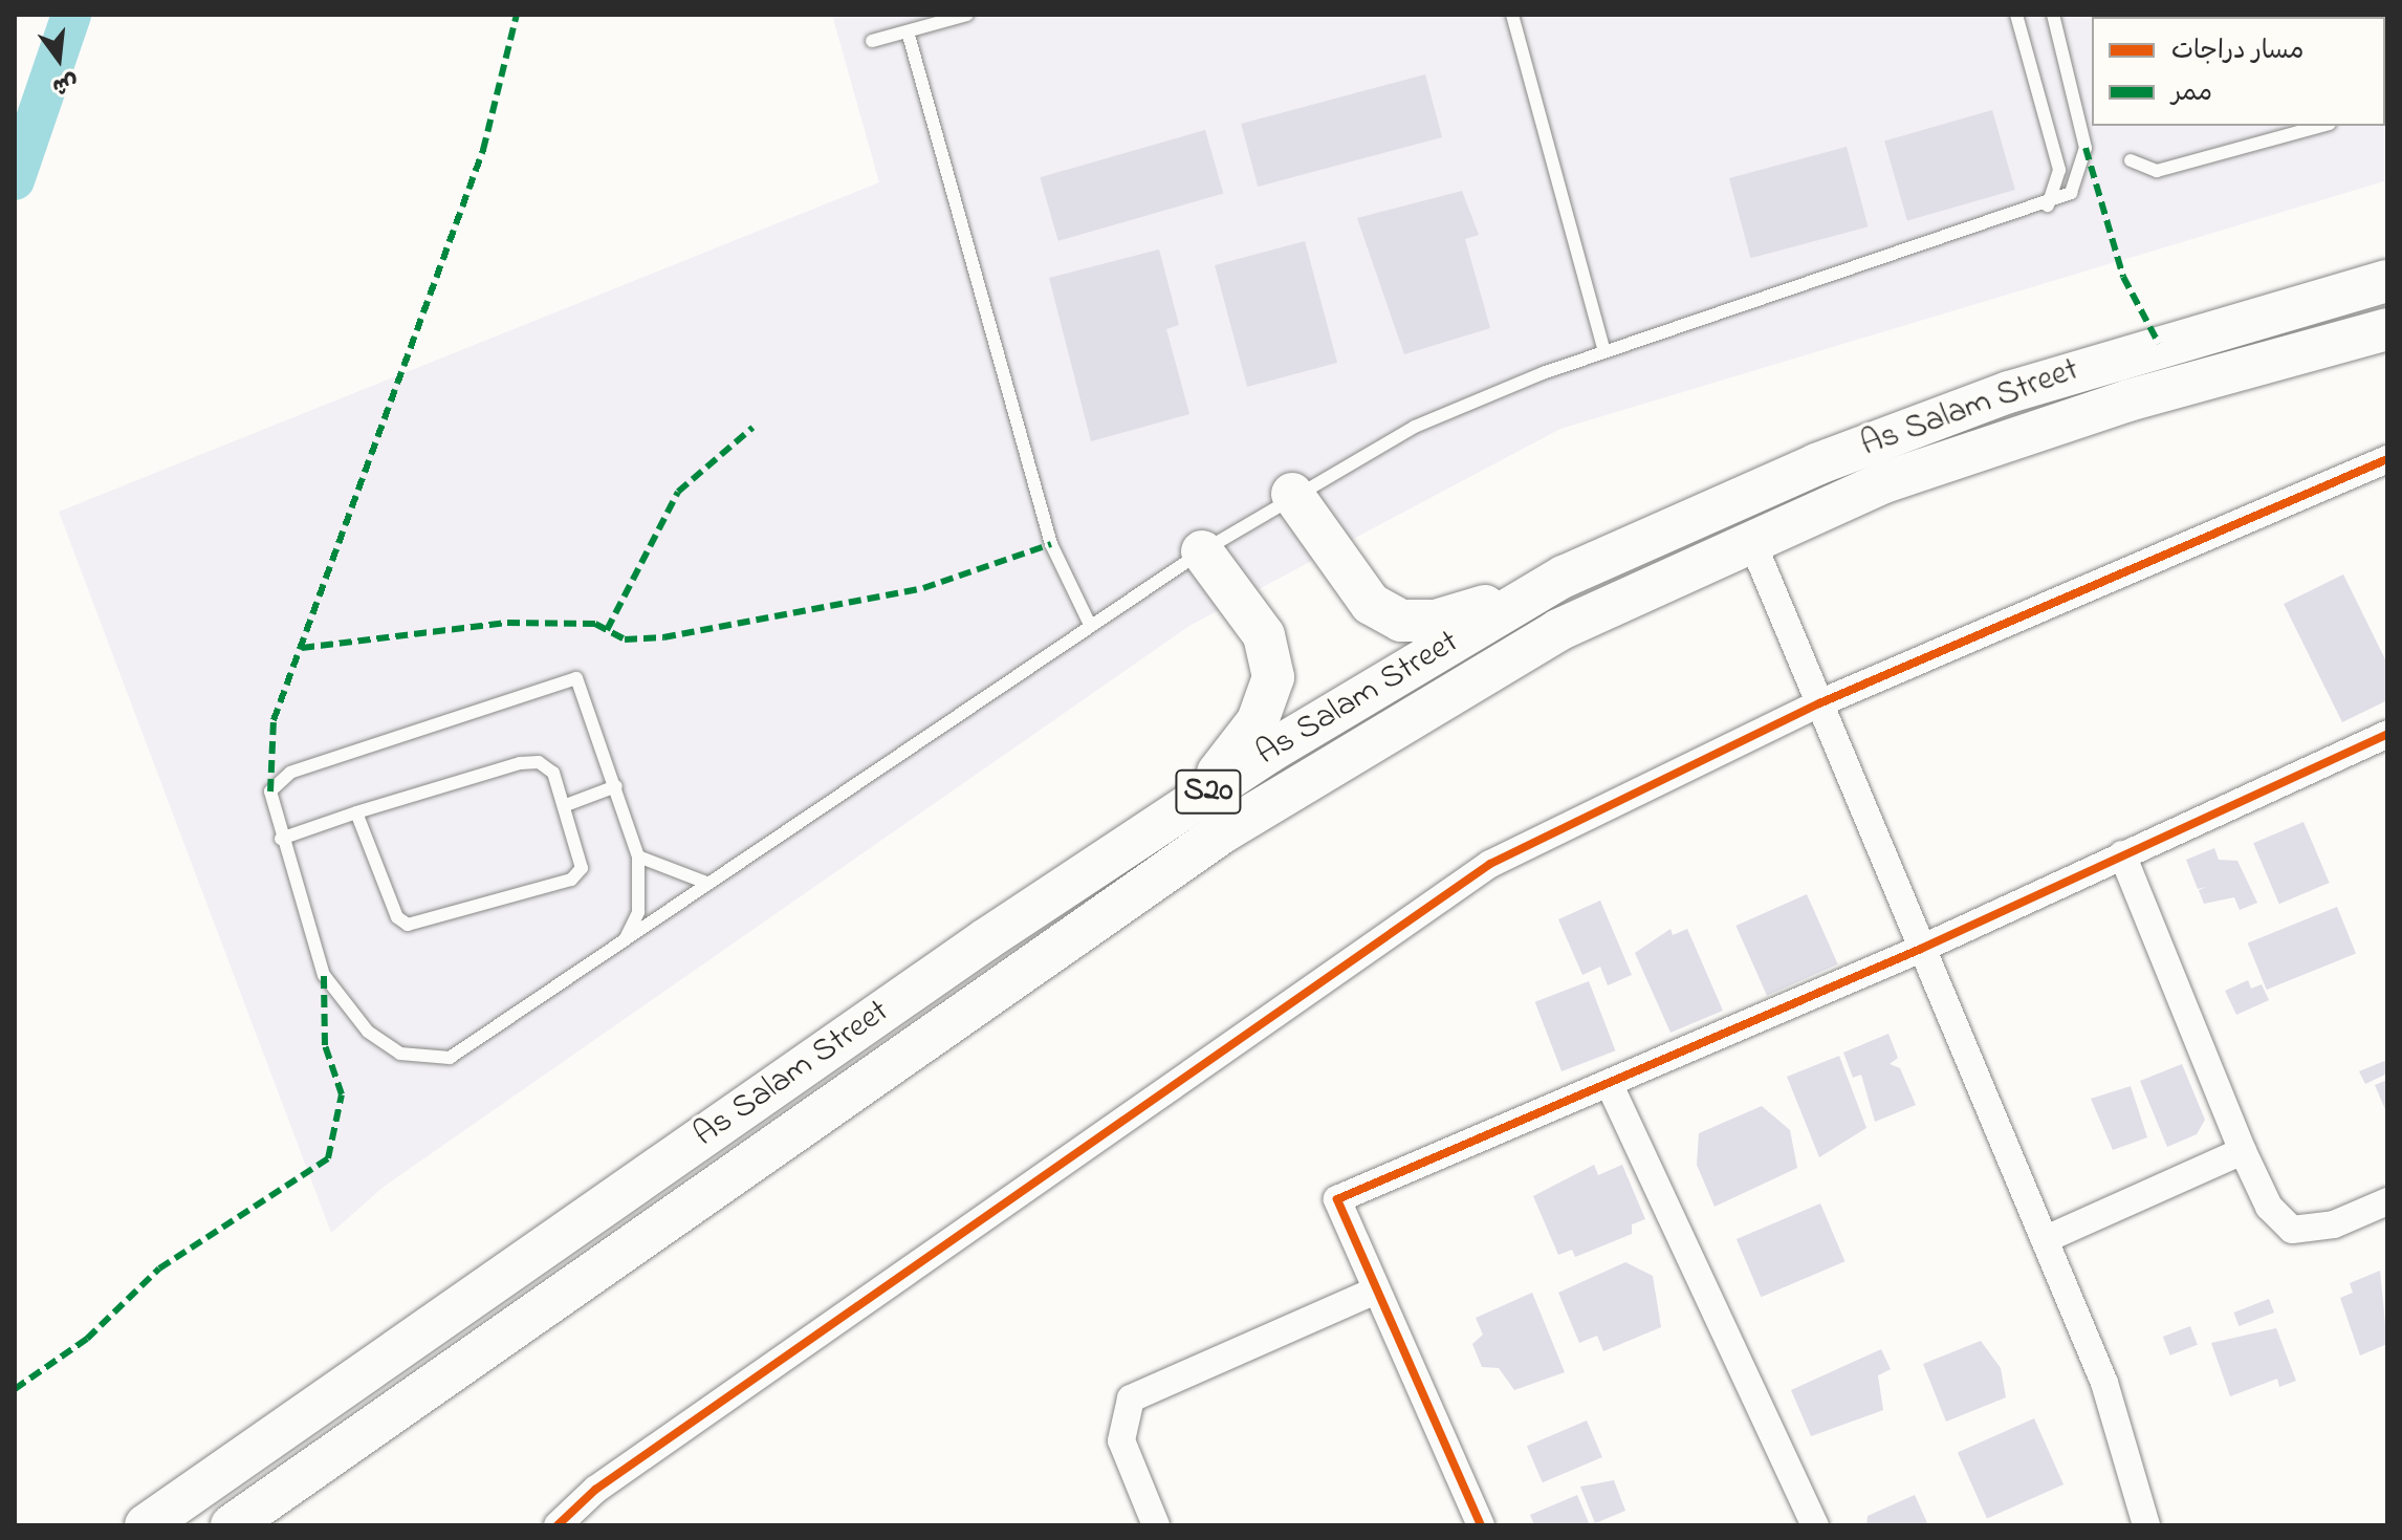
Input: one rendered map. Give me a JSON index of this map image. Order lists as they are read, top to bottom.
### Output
{
  "streets": {
    "main road": ["As Salam Street", "S20"]
  },
  "legend": ["مسار دراجات", "ممر"],
  "north": "bottom"
}
